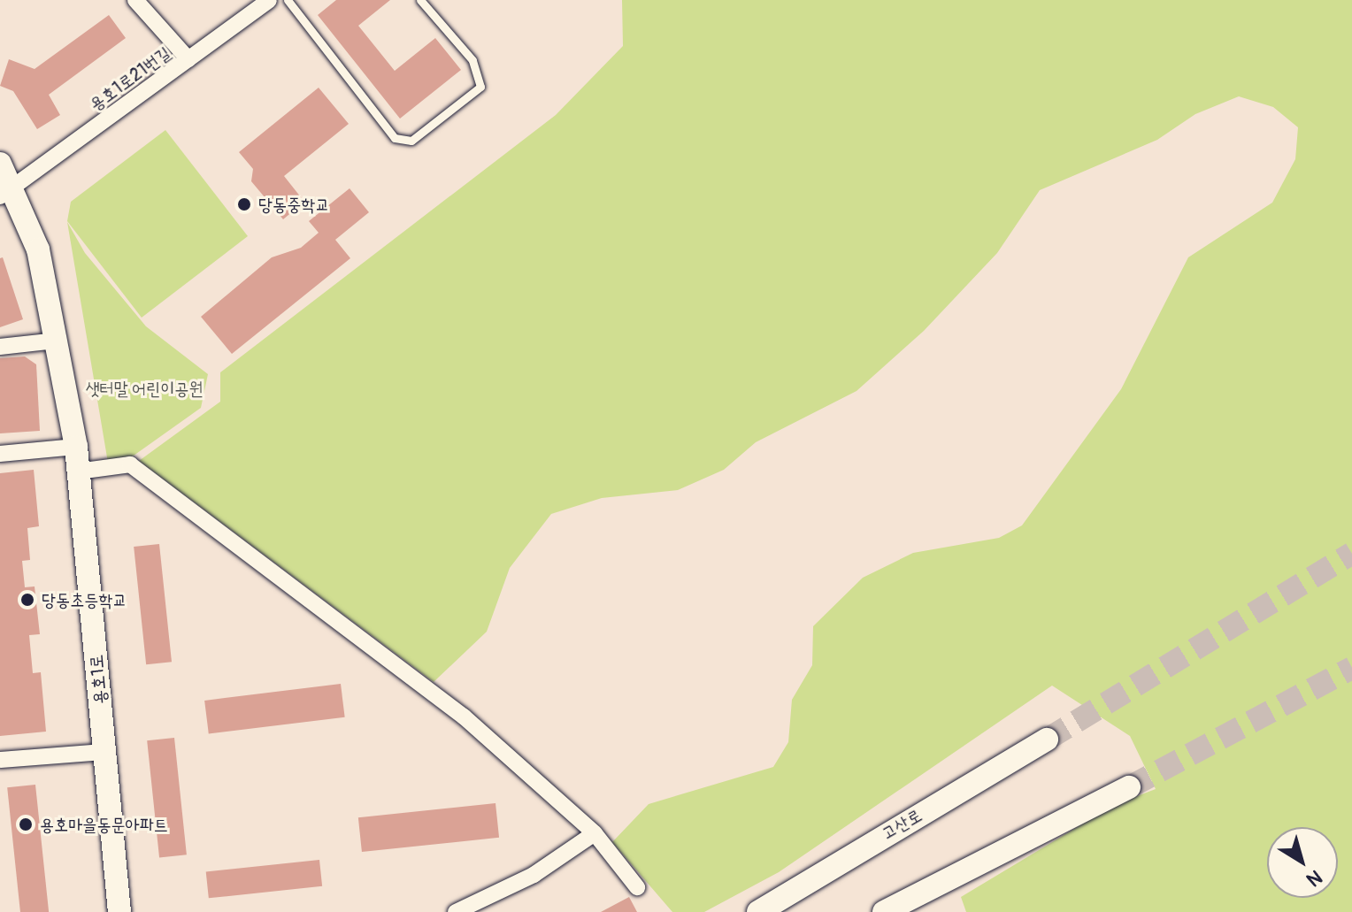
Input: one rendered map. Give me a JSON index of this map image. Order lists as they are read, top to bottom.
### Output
{
  "streets": {
    "street": ["용호1로21번길", "용호1로", "고산로"]
  },
  "crossings": [
    ["용호1로21번길", "용호1로"]
  ],
  "parks": ["샛터말 어린이공원"],
  "places": ["당동중학교", "당동초등학교", "용호마을동문아파트"],
  "north": "bottom right"
}
